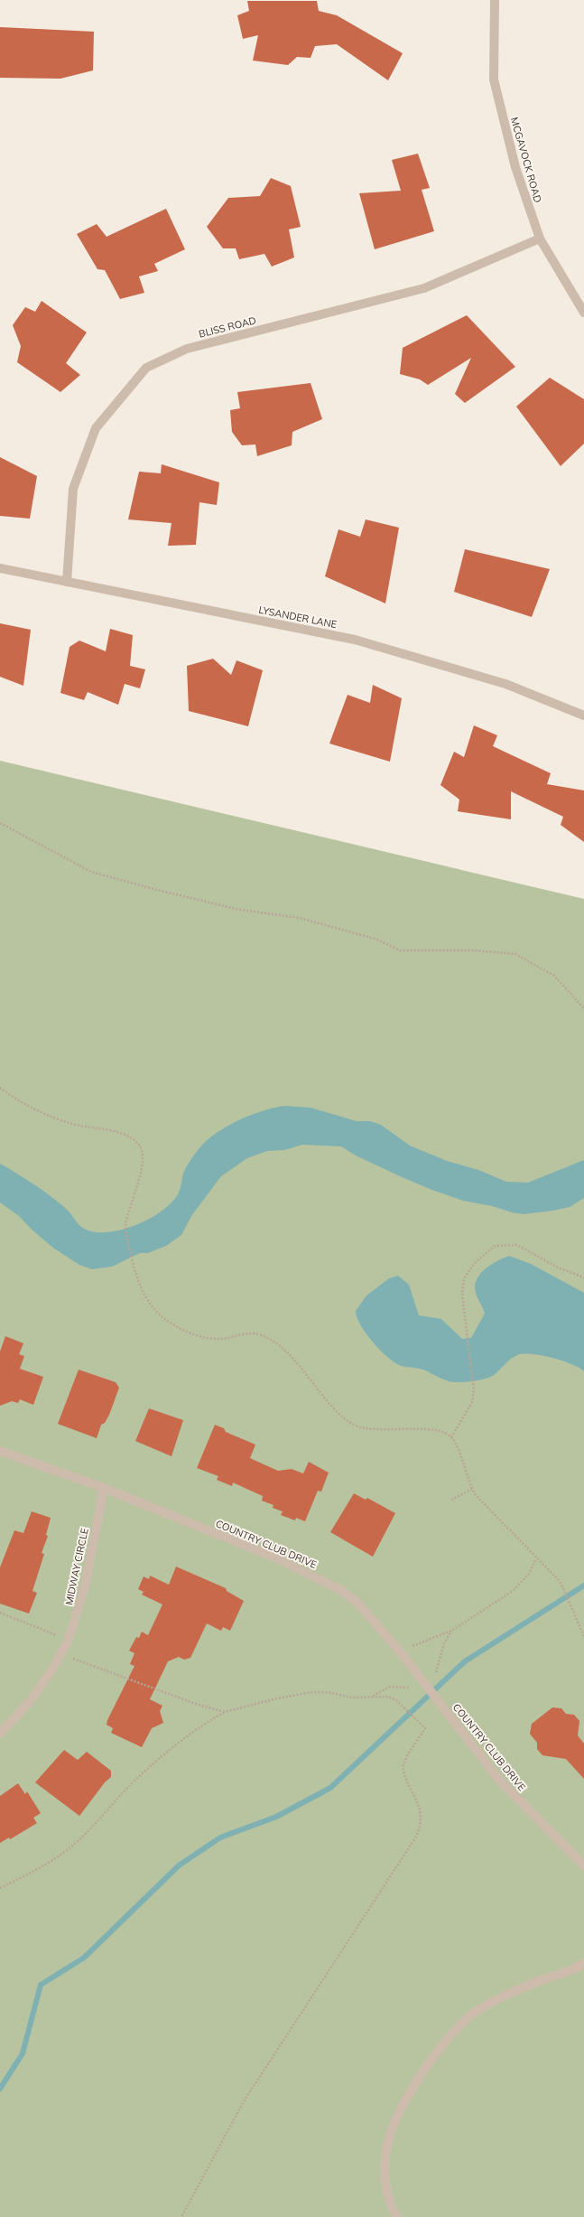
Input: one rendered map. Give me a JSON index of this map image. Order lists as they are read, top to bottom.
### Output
{
  "streets": {
    "street": [
      "MCGAVOCK ROAD",
      "BLISS ROAD",
      "LYSANDER LANE",
      "COUNTRY CLUB DRIVE",
      "MIDWAY CIRCLE"
    ]
  },
  "crossings": [
    ["MCGAVOCK ROAD", "BLISS ROAD"],
    ["BLISS ROAD", "LYSANDER LANE"],
    ["COUNTRY CLUB DRIVE", "MIDWAY CIRCLE"]
  ]
}
